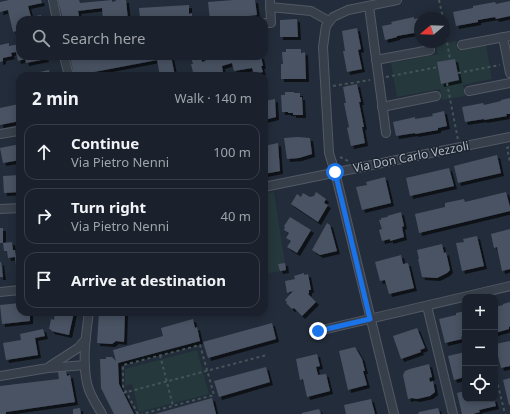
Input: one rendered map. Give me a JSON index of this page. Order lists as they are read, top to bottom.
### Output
{
  "streets": {
    "street": ["Via Don Carlo Vezzoli"]
  },
  "north": "left",
  "page": {
    "search": "Search here",
    "heading": ["2 min", "Walk · 140 m"],
    "list": [
      ["Continue", "Via Pietro Nenni", "100 m"],
      ["Turn right", "Via Pietro Nenni", "40 m"],
      "Arrive at destination"
    ],
    "map_buttons": ["+", "−"]
  }
}
